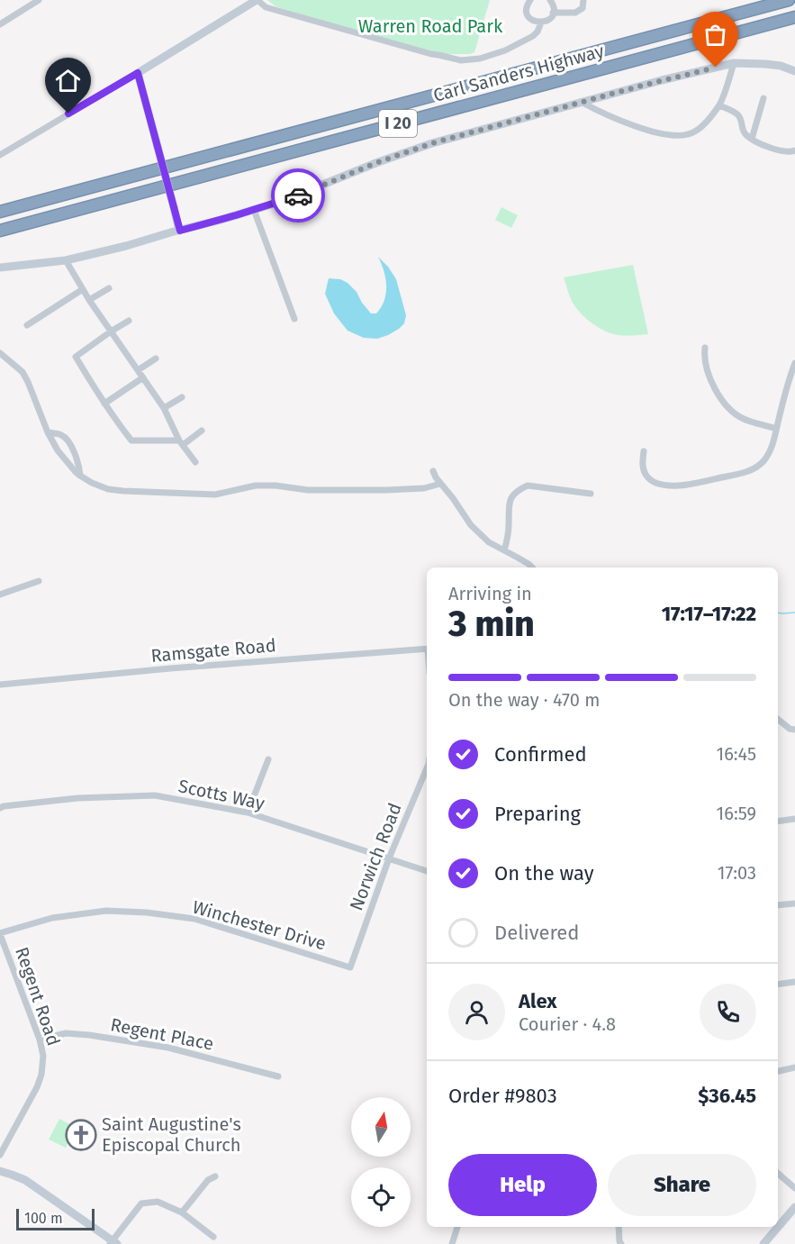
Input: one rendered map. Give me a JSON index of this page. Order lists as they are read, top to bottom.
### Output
{
  "streets": {
    "highway": ["Carl Sanders Highway", "I 20"],
    "street": [
      "Ramsgate Road",
      "Scotts Way",
      "Norwich Road",
      "Winchester Drive",
      "Regent Road",
      "Regent Place"
    ]
  },
  "crossings": [
    ["Scotts Way", "Norwich Road"],
    ["Norwich Road", "Winchester Drive"],
    ["Winchester Drive", "Regent Road"],
    ["Regent Road", "Regent Place"]
  ],
  "parks": ["Warren Road Park"],
  "places": {
    "church": ["Saint Augustine's Episcopal Church"]
  },
  "scale_bar": "100 m",
  "north": "top",
  "page": {
    "heading": ["3 min", "Arriving in", "17:17–17:22"],
    "panel": [
      "Alex",
      "Courier · 4.8",
      "Order #9803",
      "$36.45"
    ],
    "bar": "On the way · 470 m",
    "list": [
      ["Confirmed", "16:45"],
      ["Preparing", "16:59"],
      ["On the way", "17:03"],
      "Delivered"
    ],
    "buttons": ["Help", "Share"],
    "scale": "100 m"
  }
}
